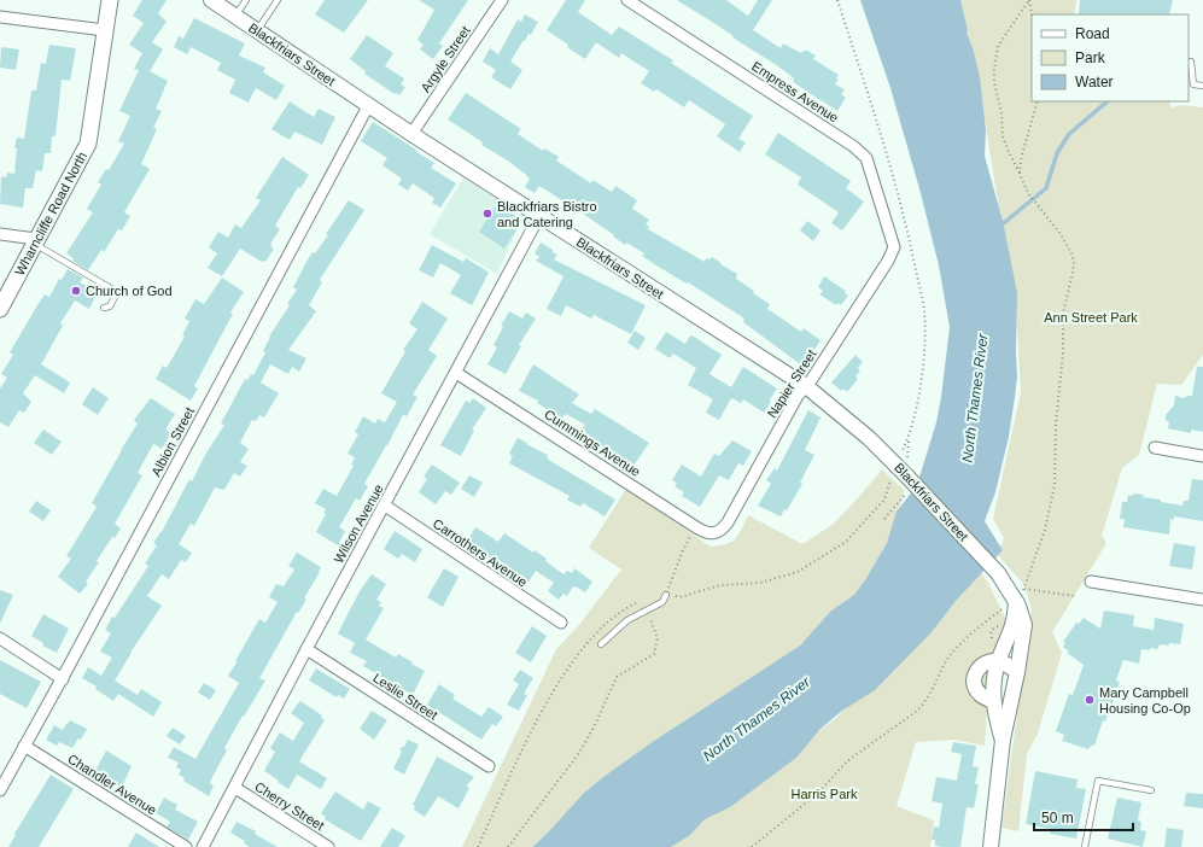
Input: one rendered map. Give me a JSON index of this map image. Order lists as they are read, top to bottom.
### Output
{
  "streets": {
    "main road": ["Wharncliffe Road North"],
    "street": [
      "Blackfriars Street",
      "Argyle Street",
      "Empress Avenue",
      "Napier Street",
      "Albion Street",
      "Cummings Avenue",
      "Wilson Avenue",
      "Carrothers Avenue",
      "Leslie Street",
      "Chandler Avenue",
      "Cherry Street"
    ]
  },
  "crossings": [
    ["Blackfriars Street", "Argyle Street"],
    ["Blackfriars Street", "Napier Street"],
    ["Blackfriars Street", "Albion Street"],
    ["Blackfriars Street", "Wilson Avenue"],
    ["Empress Avenue", "Napier Street"],
    ["Napier Street", "Cummings Avenue"],
    ["Albion Street", "Chandler Avenue"],
    ["Cummings Avenue", "Wilson Avenue"],
    ["Wilson Avenue", "Carrothers Avenue"],
    ["Wilson Avenue", "Leslie Street"],
    ["Wilson Avenue", "Cherry Street"]
  ],
  "water": ["North Thames River"],
  "parks": ["Ann Street Park", "Harris Park"],
  "places": ["Blackfriars Bistro and Catering", "Church of God", "Mary Campbell Housing Co-Op"],
  "legend": ["Road", "Park", "Water"],
  "scale_bar": "50 m"
}
